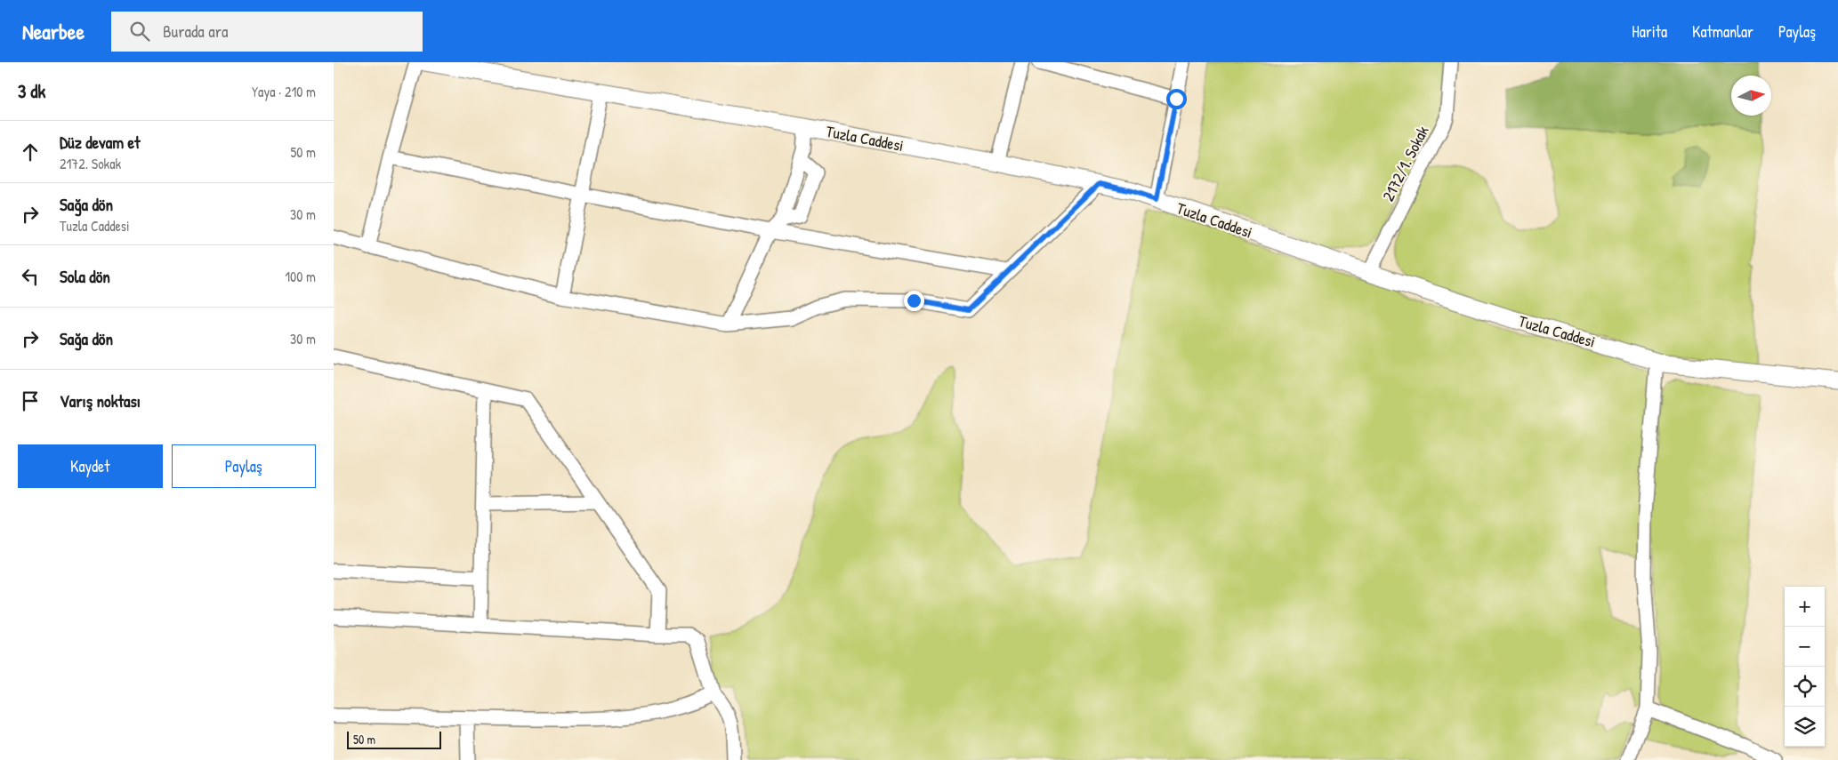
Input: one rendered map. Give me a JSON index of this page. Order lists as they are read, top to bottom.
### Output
{
  "streets": {
    "main road": ["Tuzla Caddesi"],
    "street": ["2172/1. Sokak"]
  },
  "crossings": [
    ["Tuzla Caddesi", "2172/1. Sokak"]
  ],
  "scale_bar": "50 m",
  "north": "right",
  "page": {
    "header": "Nearbee",
    "search": "Burada ara",
    "nav": ["Harita", "Katmanlar", "Paylaş"],
    "heading": ["3 dk", "Yaya · 210 m"],
    "list": [
      ["Düz devam et", "2172. Sokak", "50 m"],
      ["Sağa dön", "Tuzla Caddesi", "30 m"],
      ["Sola dön", "100 m"],
      ["Sağa dön", "30 m"],
      "Varış noktası"
    ],
    "buttons": ["Kaydet", "Paylaş"],
    "map_buttons": ["+", "−"],
    "scale": "50 m"
  }
}
